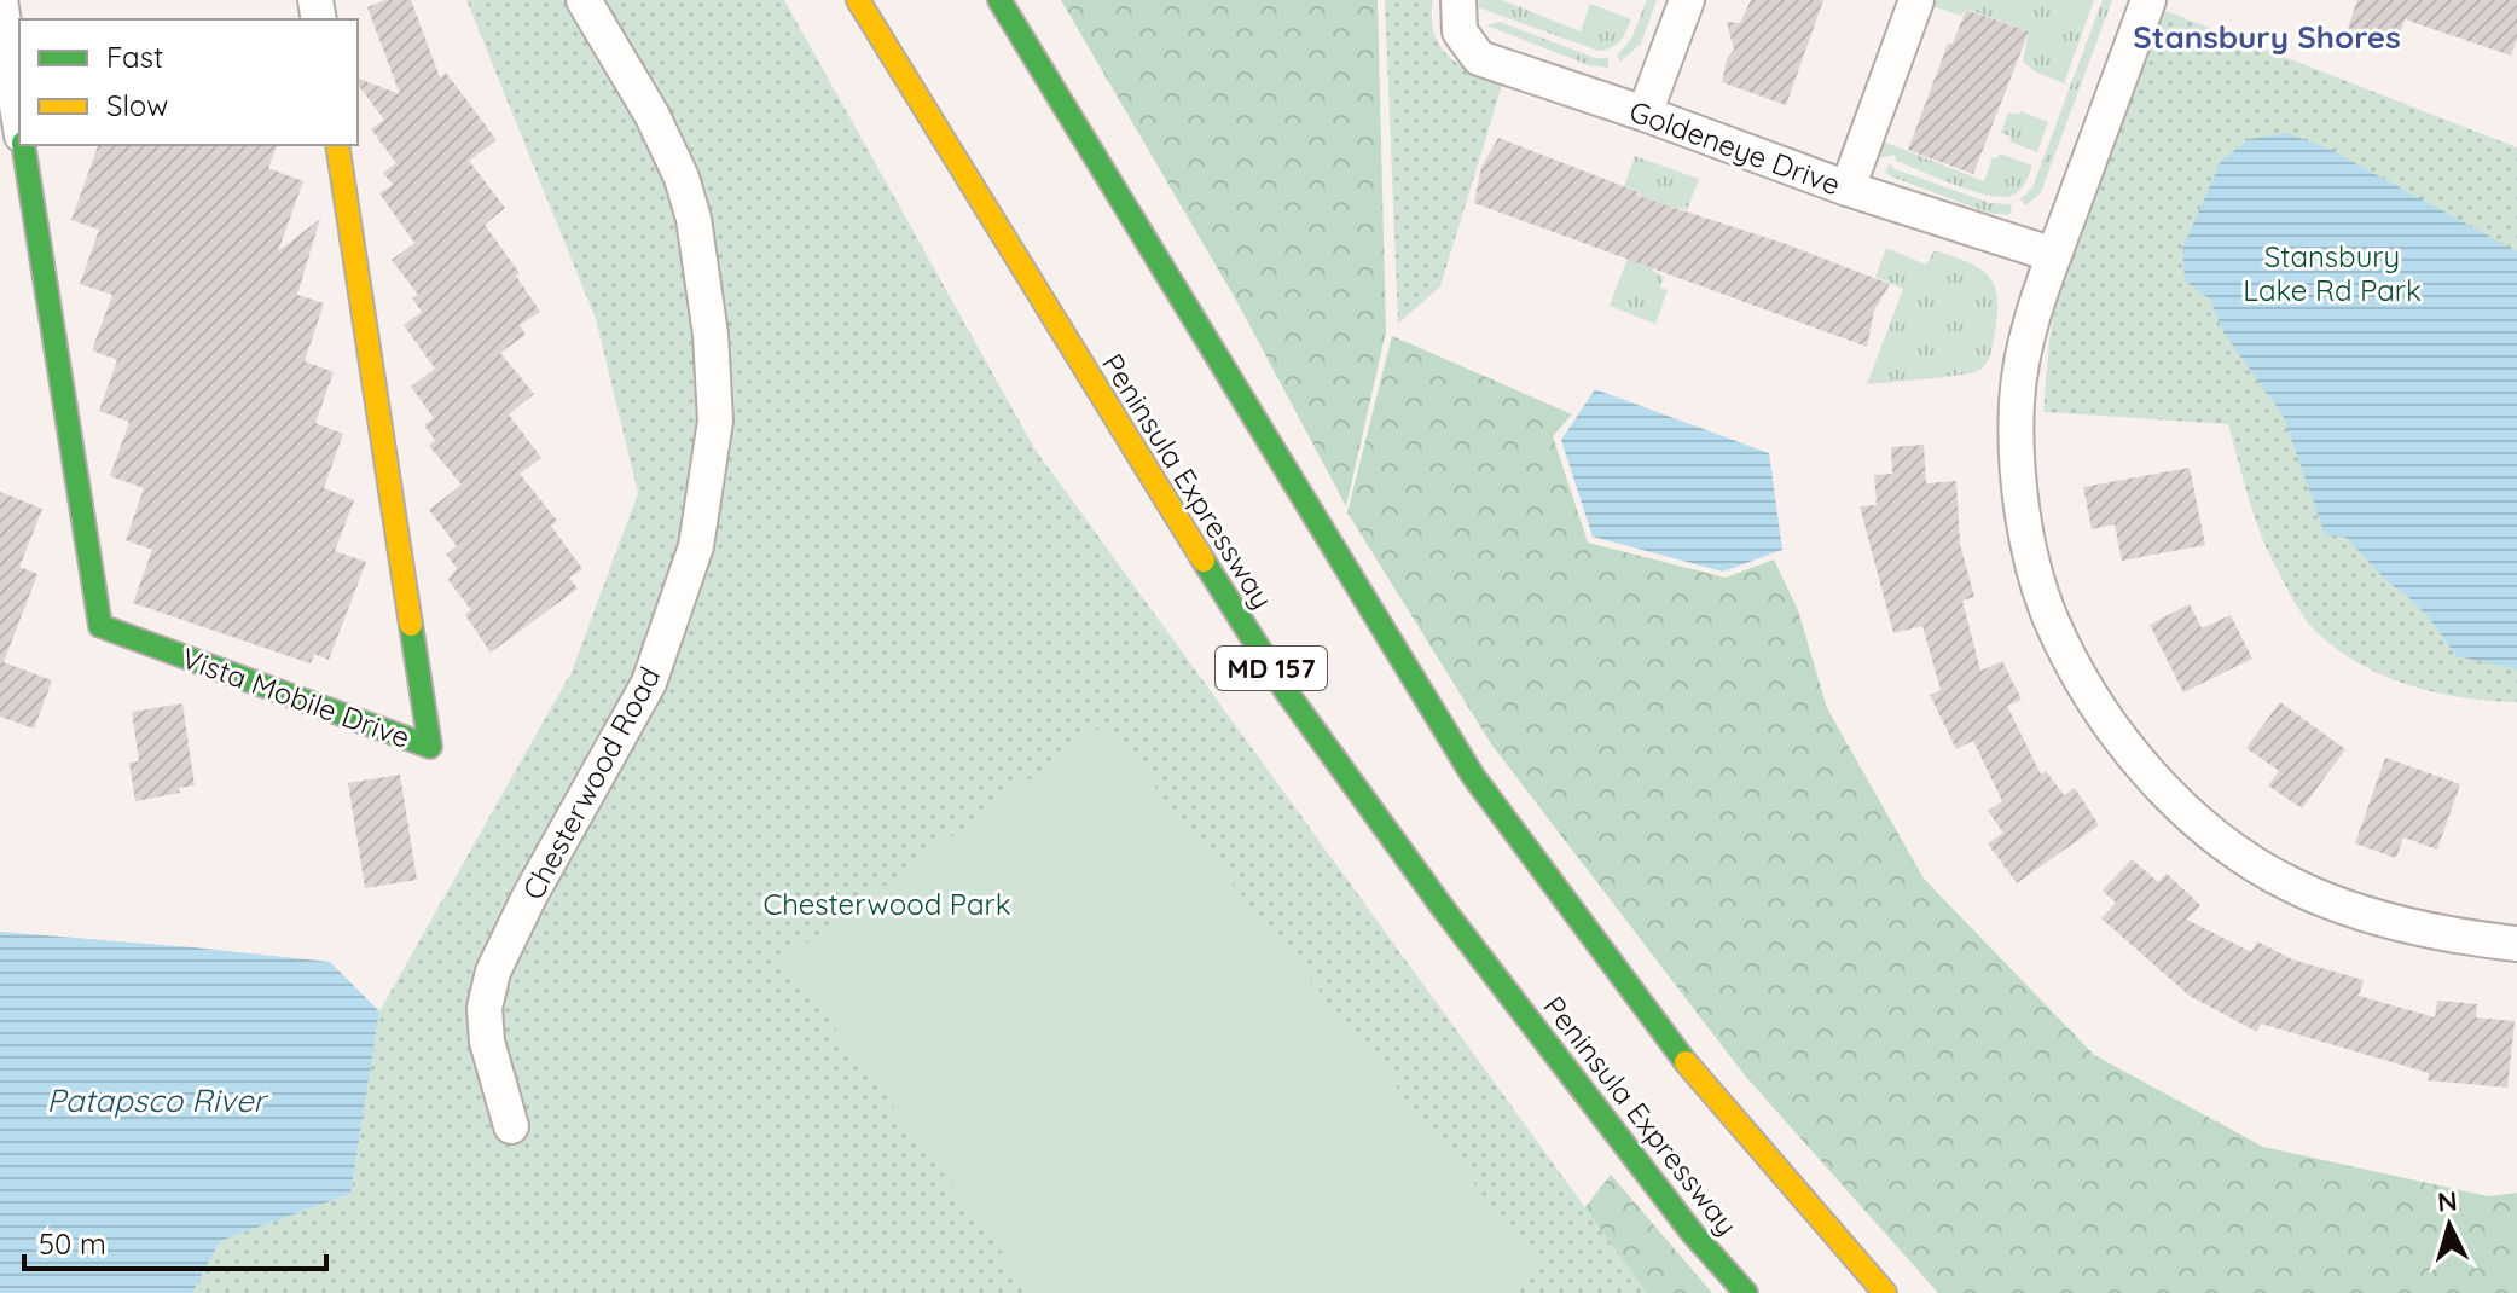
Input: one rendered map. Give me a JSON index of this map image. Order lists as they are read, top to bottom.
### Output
{
  "streets": {
    "main road": ["Peninsula Expressway", "MD 157", "Vista Mobile Drive"],
    "street": ["Goldeneye Drive", "Chesterwood Road"]
  },
  "districts": ["Stansbury Shores"],
  "water": ["Patapsco River"],
  "parks": ["Stansbury Lake Rd Park", "Chesterwood Park"],
  "legend": ["Fast", "Slow"],
  "scale_bar": "50 m",
  "north": "top"
}
